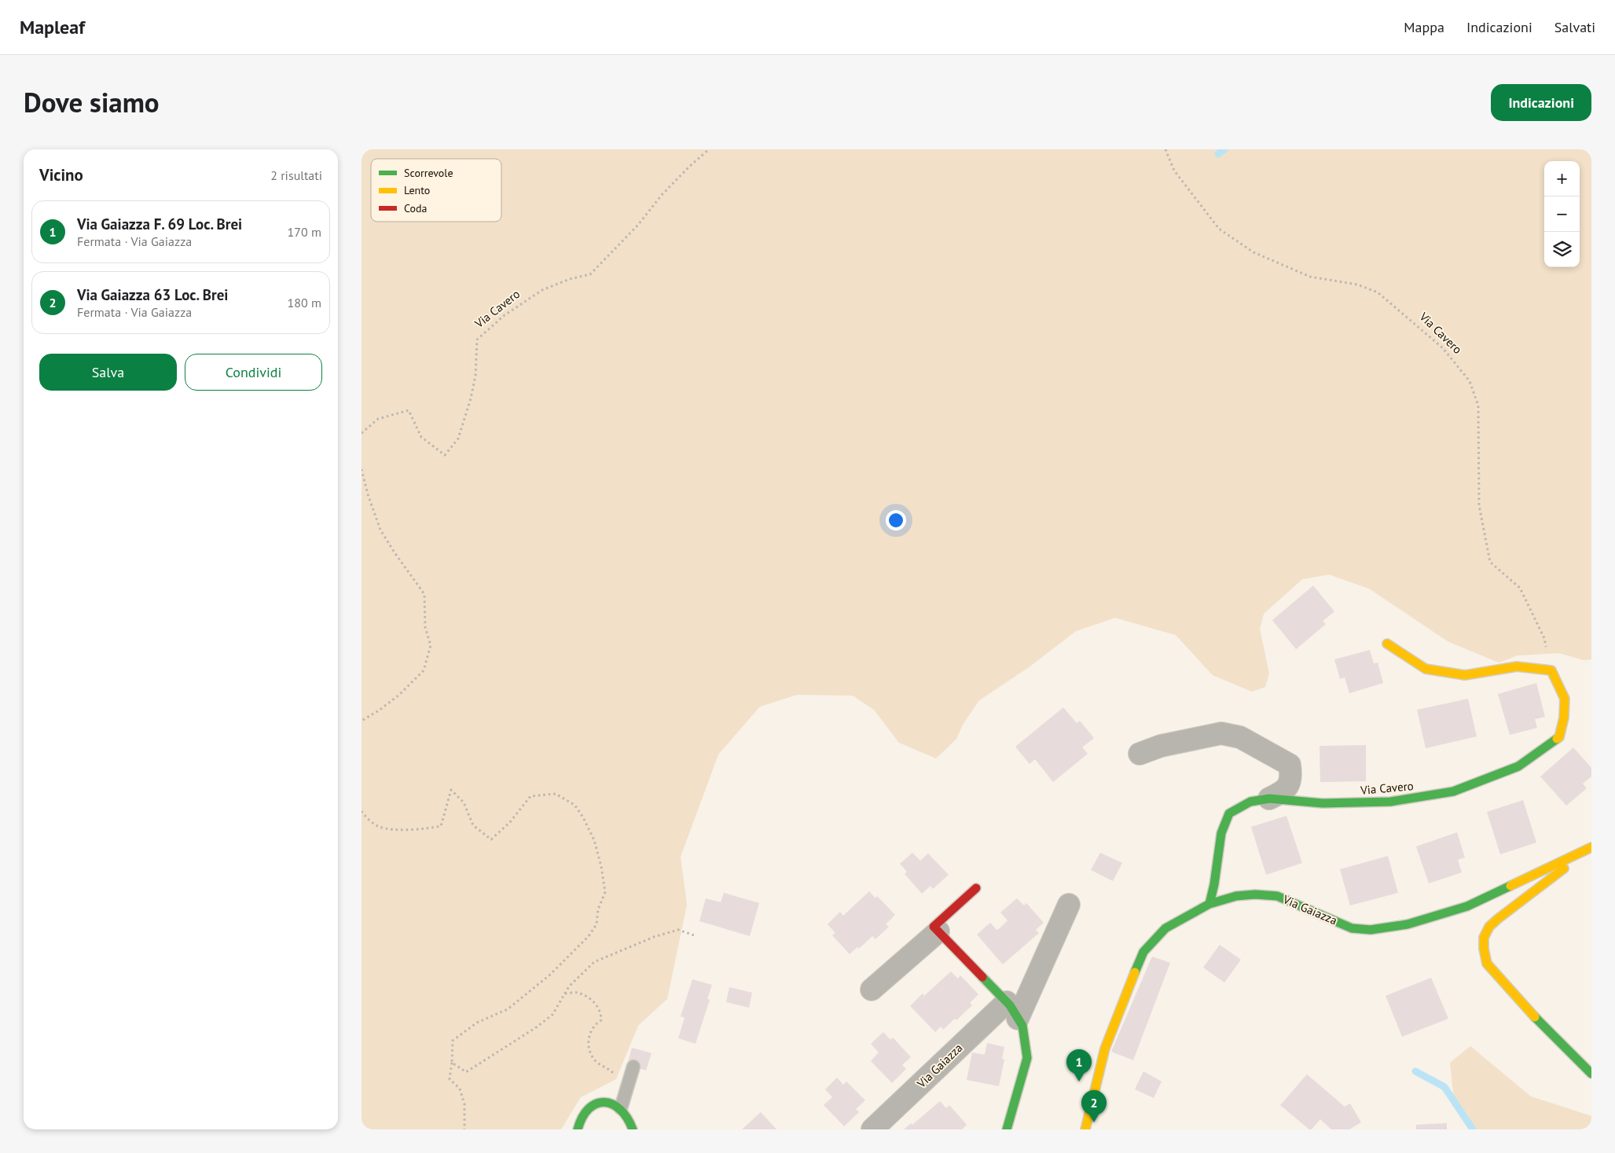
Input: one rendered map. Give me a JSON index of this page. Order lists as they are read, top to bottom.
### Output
{
  "streets": {
    "street": ["Via Cavero", "Via Gaiazza"]
  },
  "crossings": [
    ["Via Cavero", "Via Gaiazza"]
  ],
  "legend": ["Scorrevole", "Lento", "Coda"],
  "page": {
    "header": "Mapleaf",
    "nav": ["Mappa", "Indicazioni", "Salvati"],
    "title": "Dove siamo",
    "buttons": [
      "Indicazioni",
      ["Salva", "Condividi"]
    ],
    "heading": ["Vicino", "2 risultati"],
    "map_buttons": ["+", "−"],
    "list": [
      {
        "mark": "1",
        "name": "Via Gaiazza F. 69 Loc. Brei",
        "note": "Fermata · Via Gaiazza",
        "value": "170 m"
      },
      {
        "mark": "2",
        "name": "Via Gaiazza 63 Loc. Brei",
        "note": "Fermata · Via Gaiazza",
        "value": "180 m"
      }
    ],
    "pins": ["1", "2"]
  }
}
